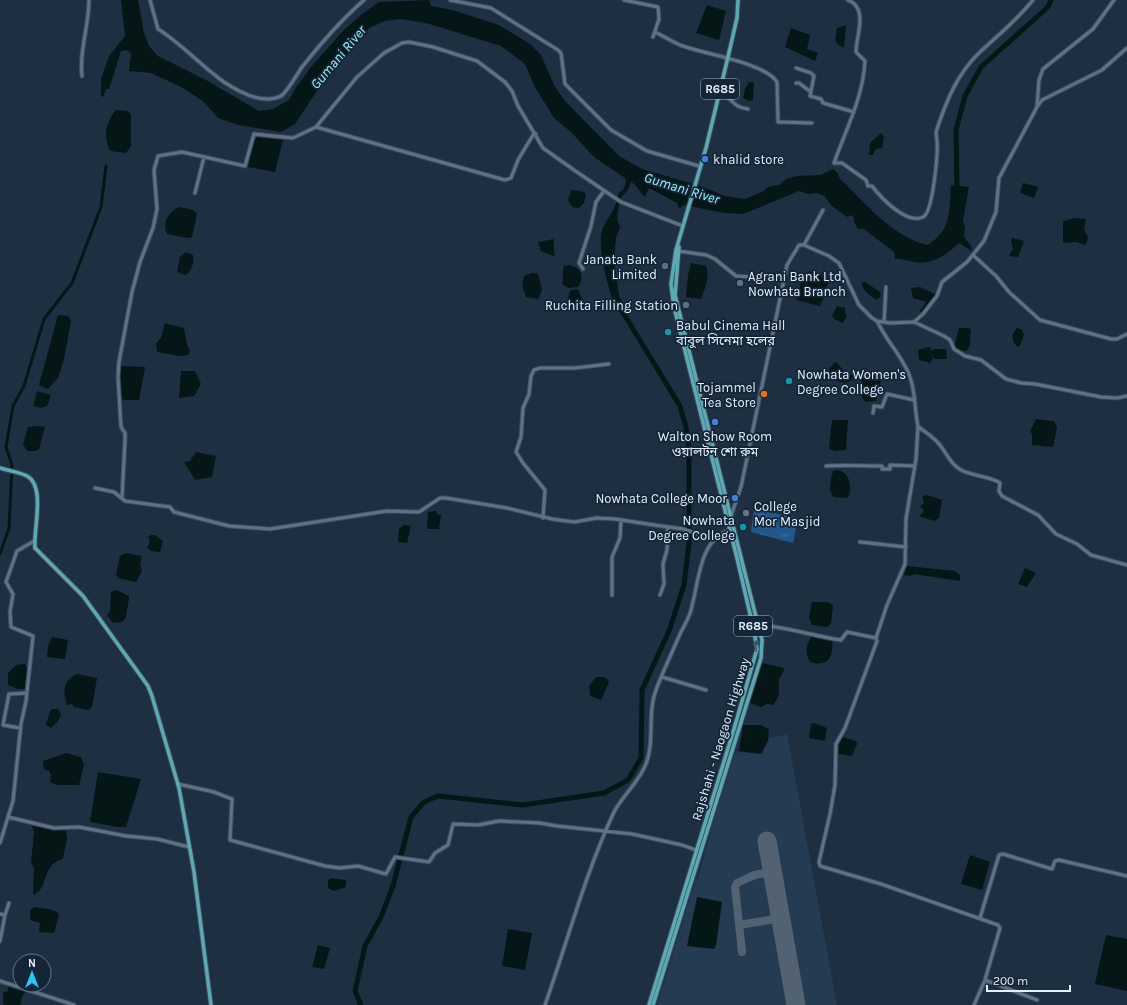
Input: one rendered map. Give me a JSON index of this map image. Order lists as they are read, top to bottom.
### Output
{
  "streets": {
    "main road": ["R685", "Rajshahi - Naogaon Highway"]
  },
  "crossings": [
    ["R685", "Rajshahi - Naogaon Highway"]
  ],
  "water": ["Gumani River"],
  "places": [
    "khalid store",
    "Janata Bank Limited",
    "Agrani Bank Ltd, Nowhata Branch",
    "Ruchita Filling Station",
    "Babul Cinema Hall বাবুল সিনেমা হলের",
    "Nowhata Women's Degree College",
    "Tojammel Tea Store",
    "Walton Show Room ওয়ালটন শো রুম",
    "Nowhata College Moor",
    "College Mor Masjid",
    "Nowhata Degree College"
  ],
  "scale_bar": "200 m",
  "north": "top"
}
